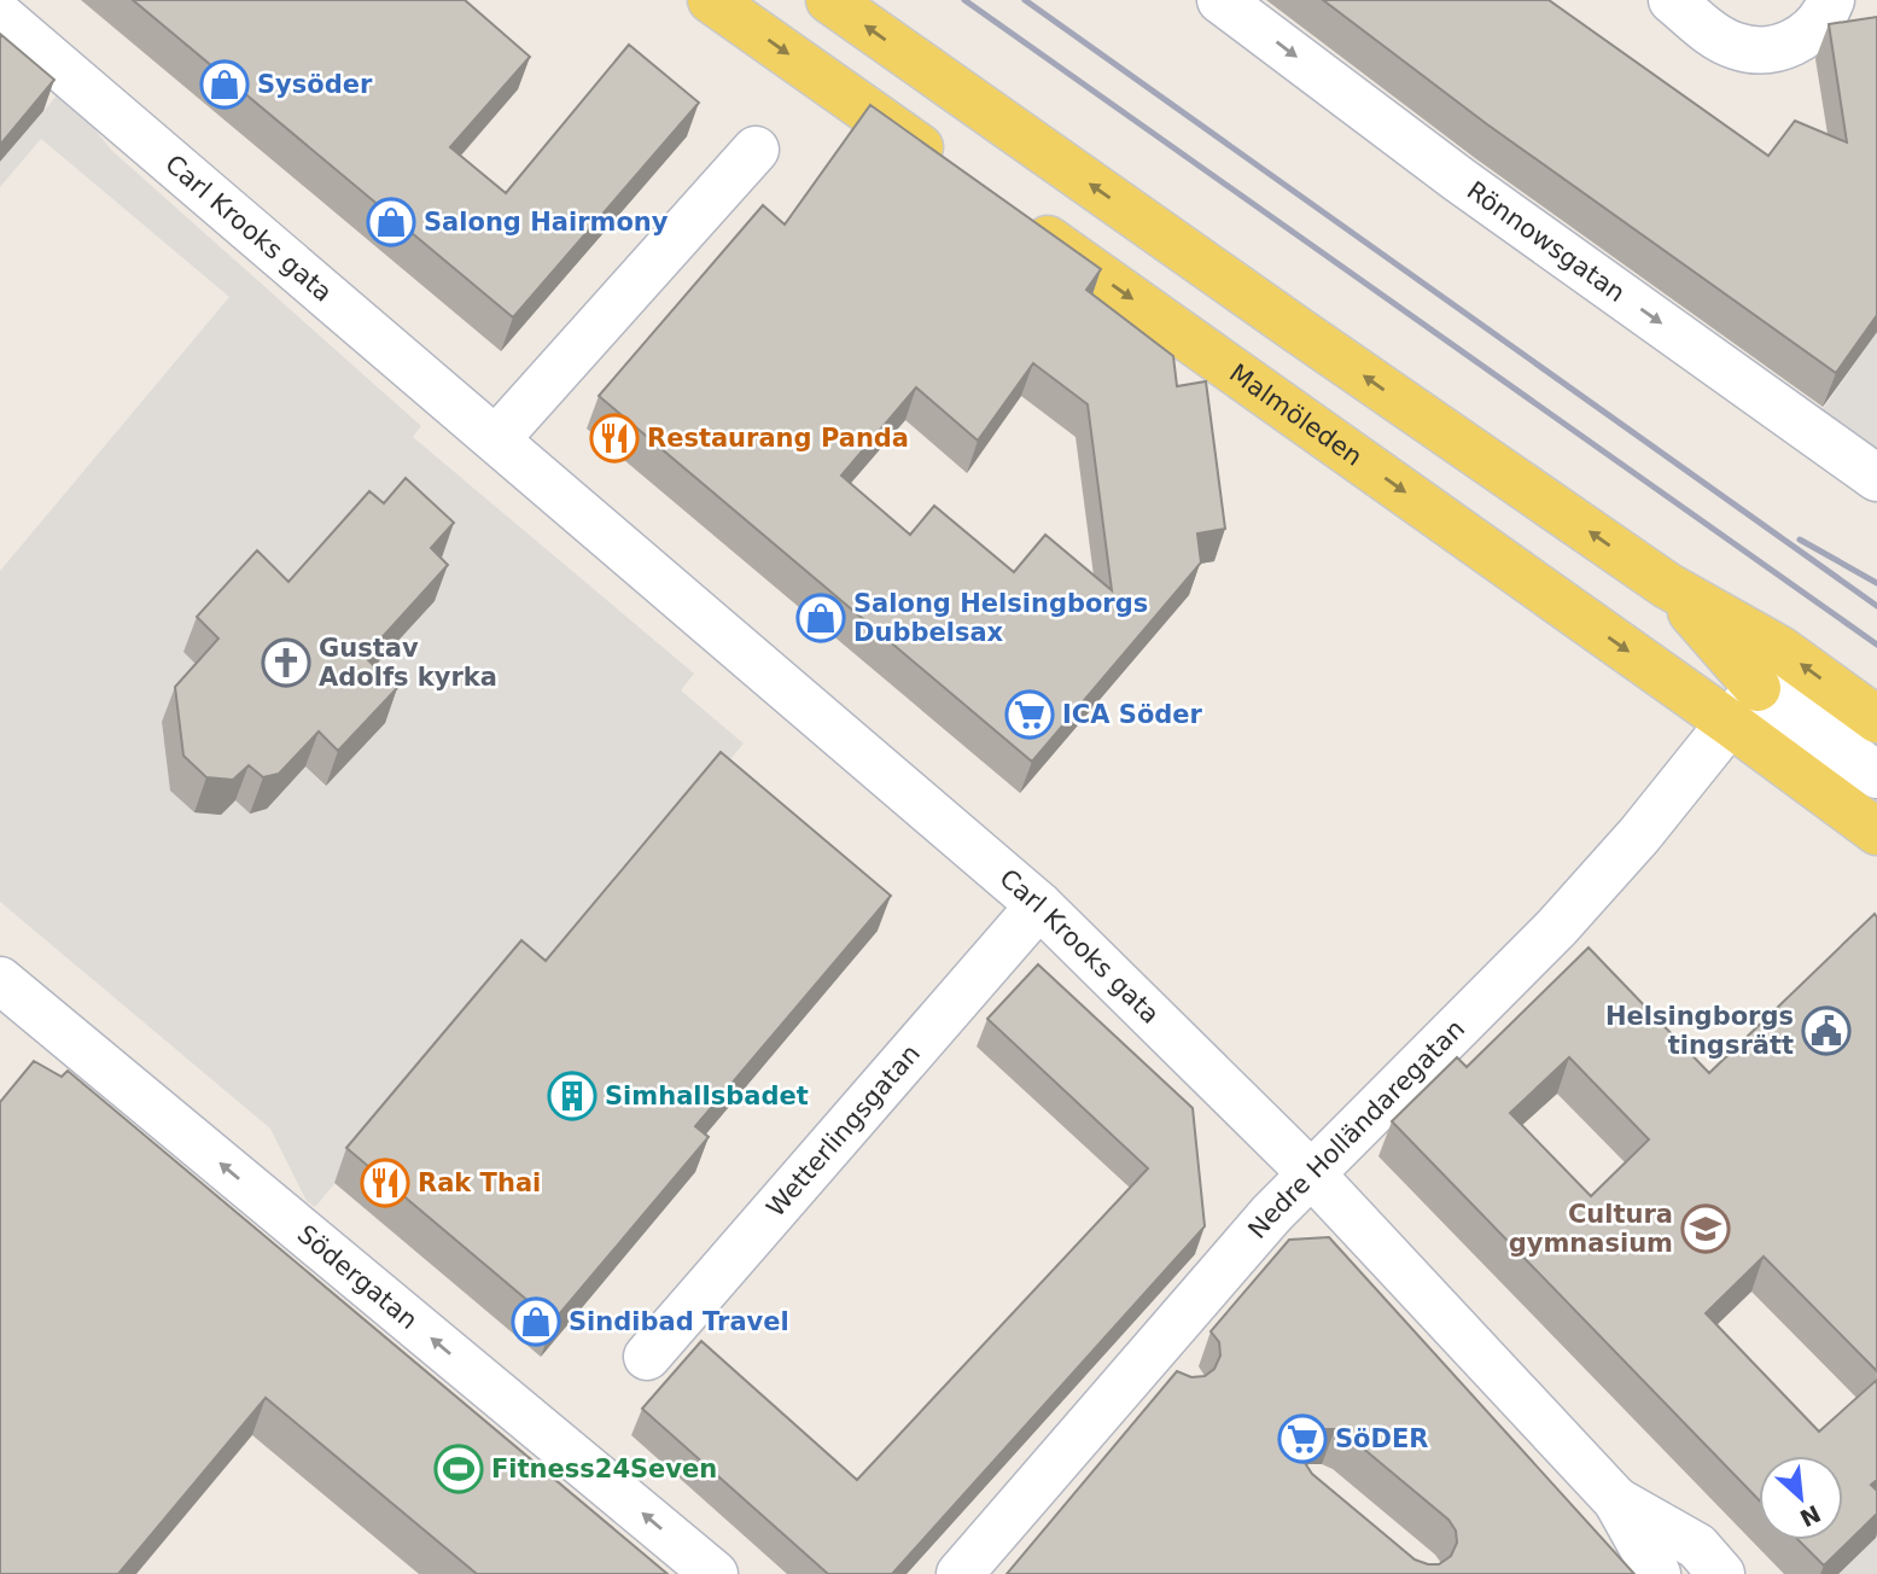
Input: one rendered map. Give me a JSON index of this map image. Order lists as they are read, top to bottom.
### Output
{
  "streets": {
    "main road": ["Malmöleden"],
    "street": [
      "Carl Krooks gata",
      "Rönnowsgatan",
      "Nedre Holländaregatan",
      "Wetterlingsgatan",
      "Södergatan"
    ]
  },
  "crossings": [
    ["Carl Krooks gata", "Nedre Holländaregatan"],
    ["Carl Krooks gata", "Wetterlingsgatan"],
    ["Malmöleden", "Nedre Holländaregatan"]
  ],
  "one_way": ["Rönnowsgatan", "Södergatan"],
  "places": {
    "shop": [
      "Sysöder",
      "Salong Hairmony",
      "Salong Helsingborgs Dubbelsax",
      "Sindibad Travel"
    ],
    "restaurant": ["Restaurang Panda", "Rak Thai"],
    "church": ["Gustav Adolfs kyrka"],
    "supermarket": ["ICA Söder", "SöDER"],
    "public building": ["Helsingborgs tingsrätt"],
    "building": ["Simhallsbadet"],
    "school or university": ["Cultura gymnasium"],
    "sports": ["Fitness24Seven"]
  },
  "north": "bottom right"
}
